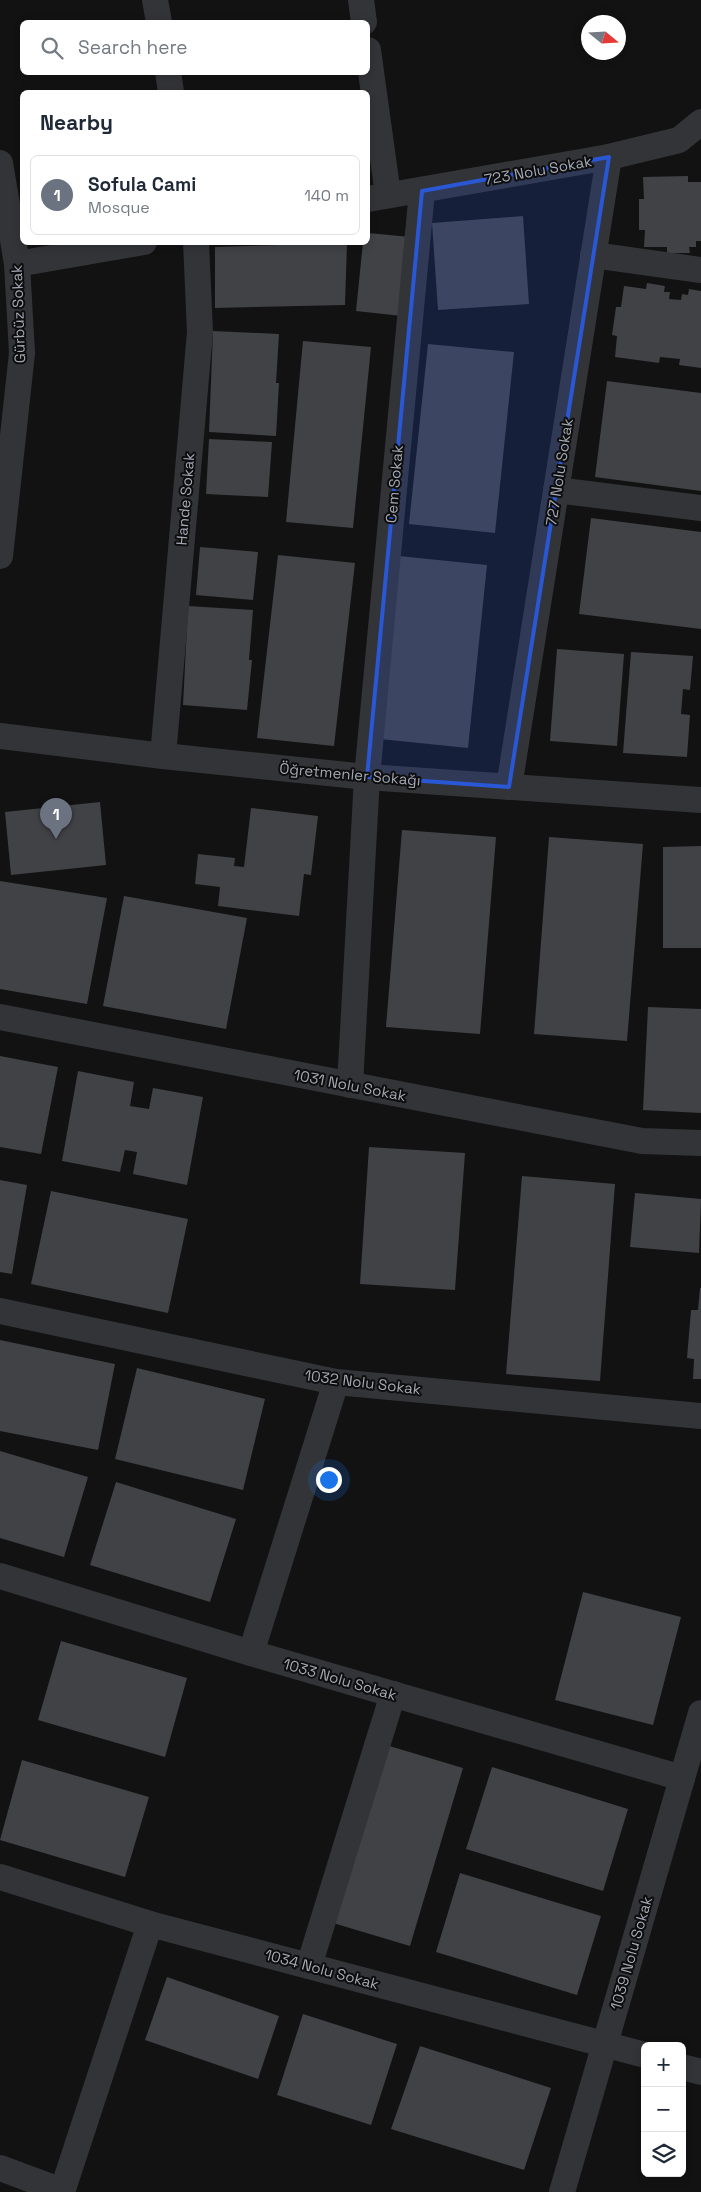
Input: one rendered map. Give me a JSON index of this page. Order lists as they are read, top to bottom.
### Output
{
  "streets": {
    "street": [
      "723 Nolu Sokak",
      "Gürbüz Sokak",
      "727 Nolu Sokak",
      "Cem Sokak",
      "Hande Sokak",
      "Öğretmenler Sokağı",
      "1031 Nolu Sokak",
      "1032 Nolu Sokak",
      "1033 Nolu Sokak",
      "1039 Nolu Sokak",
      "1034 Nolu Sokak"
    ]
  },
  "crossings": [
    ["723 Nolu Sokak", "727 Nolu Sokak"],
    ["723 Nolu Sokak", "Cem Sokak"],
    ["727 Nolu Sokak", "Öğretmenler Sokağı"],
    ["Cem Sokak", "Öğretmenler Sokağı"],
    ["Cem Sokak", "1031 Nolu Sokak"],
    ["Hande Sokak", "Öğretmenler Sokağı"],
    ["1033 Nolu Sokak", "1039 Nolu Sokak"],
    ["1039 Nolu Sokak", "1034 Nolu Sokak"]
  ],
  "north": "right",
  "page": {
    "search": "Search here",
    "heading": "Nearby",
    "list": [
      {
        "mark": "1",
        "name": "Sofula Cami",
        "note": "Mosque",
        "value": "140 m"
      }
    ],
    "pins": "1",
    "map_buttons": ["+", "−"]
  }
}
